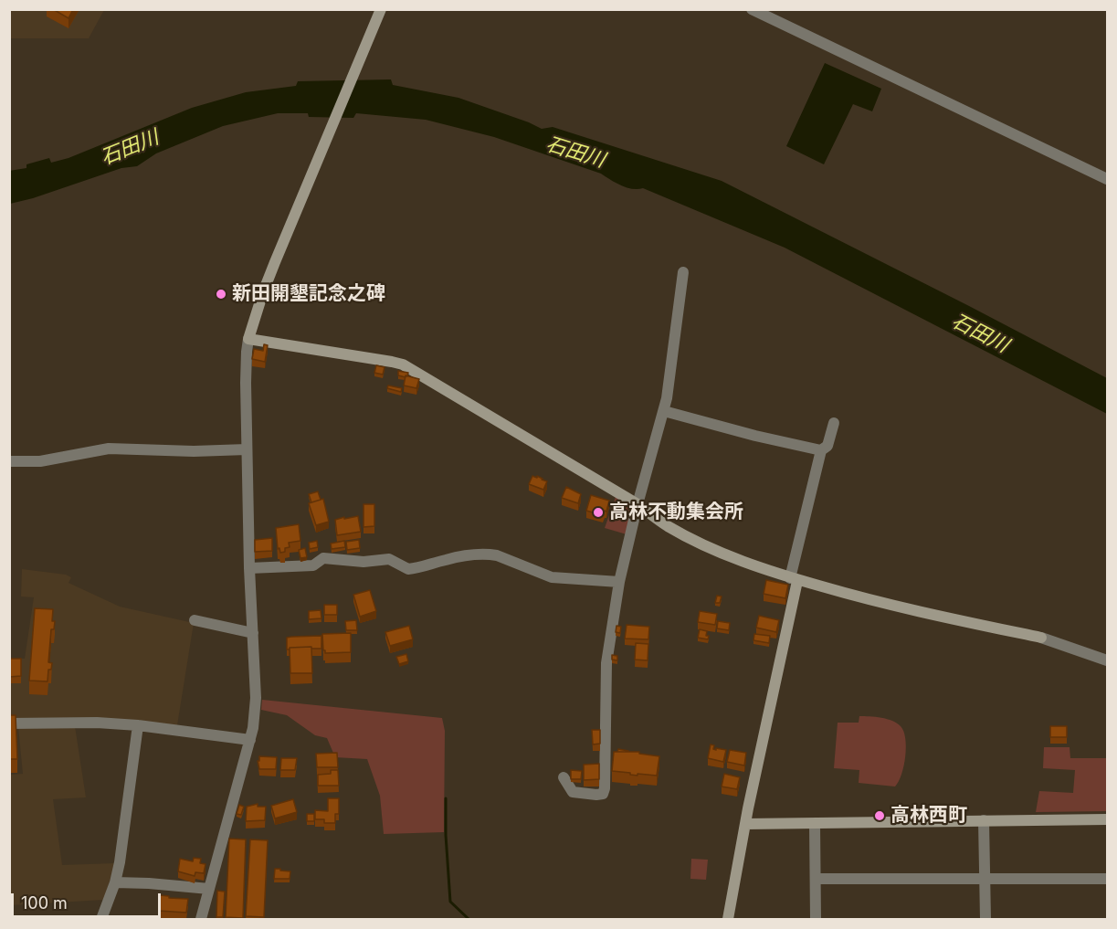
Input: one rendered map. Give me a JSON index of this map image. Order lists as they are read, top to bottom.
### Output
{
  "water": ["石田川"],
  "places": ["新田開墾記念之碑", "高林不動集会所", "高林西町"],
  "scale_bar": "100 m"
}
